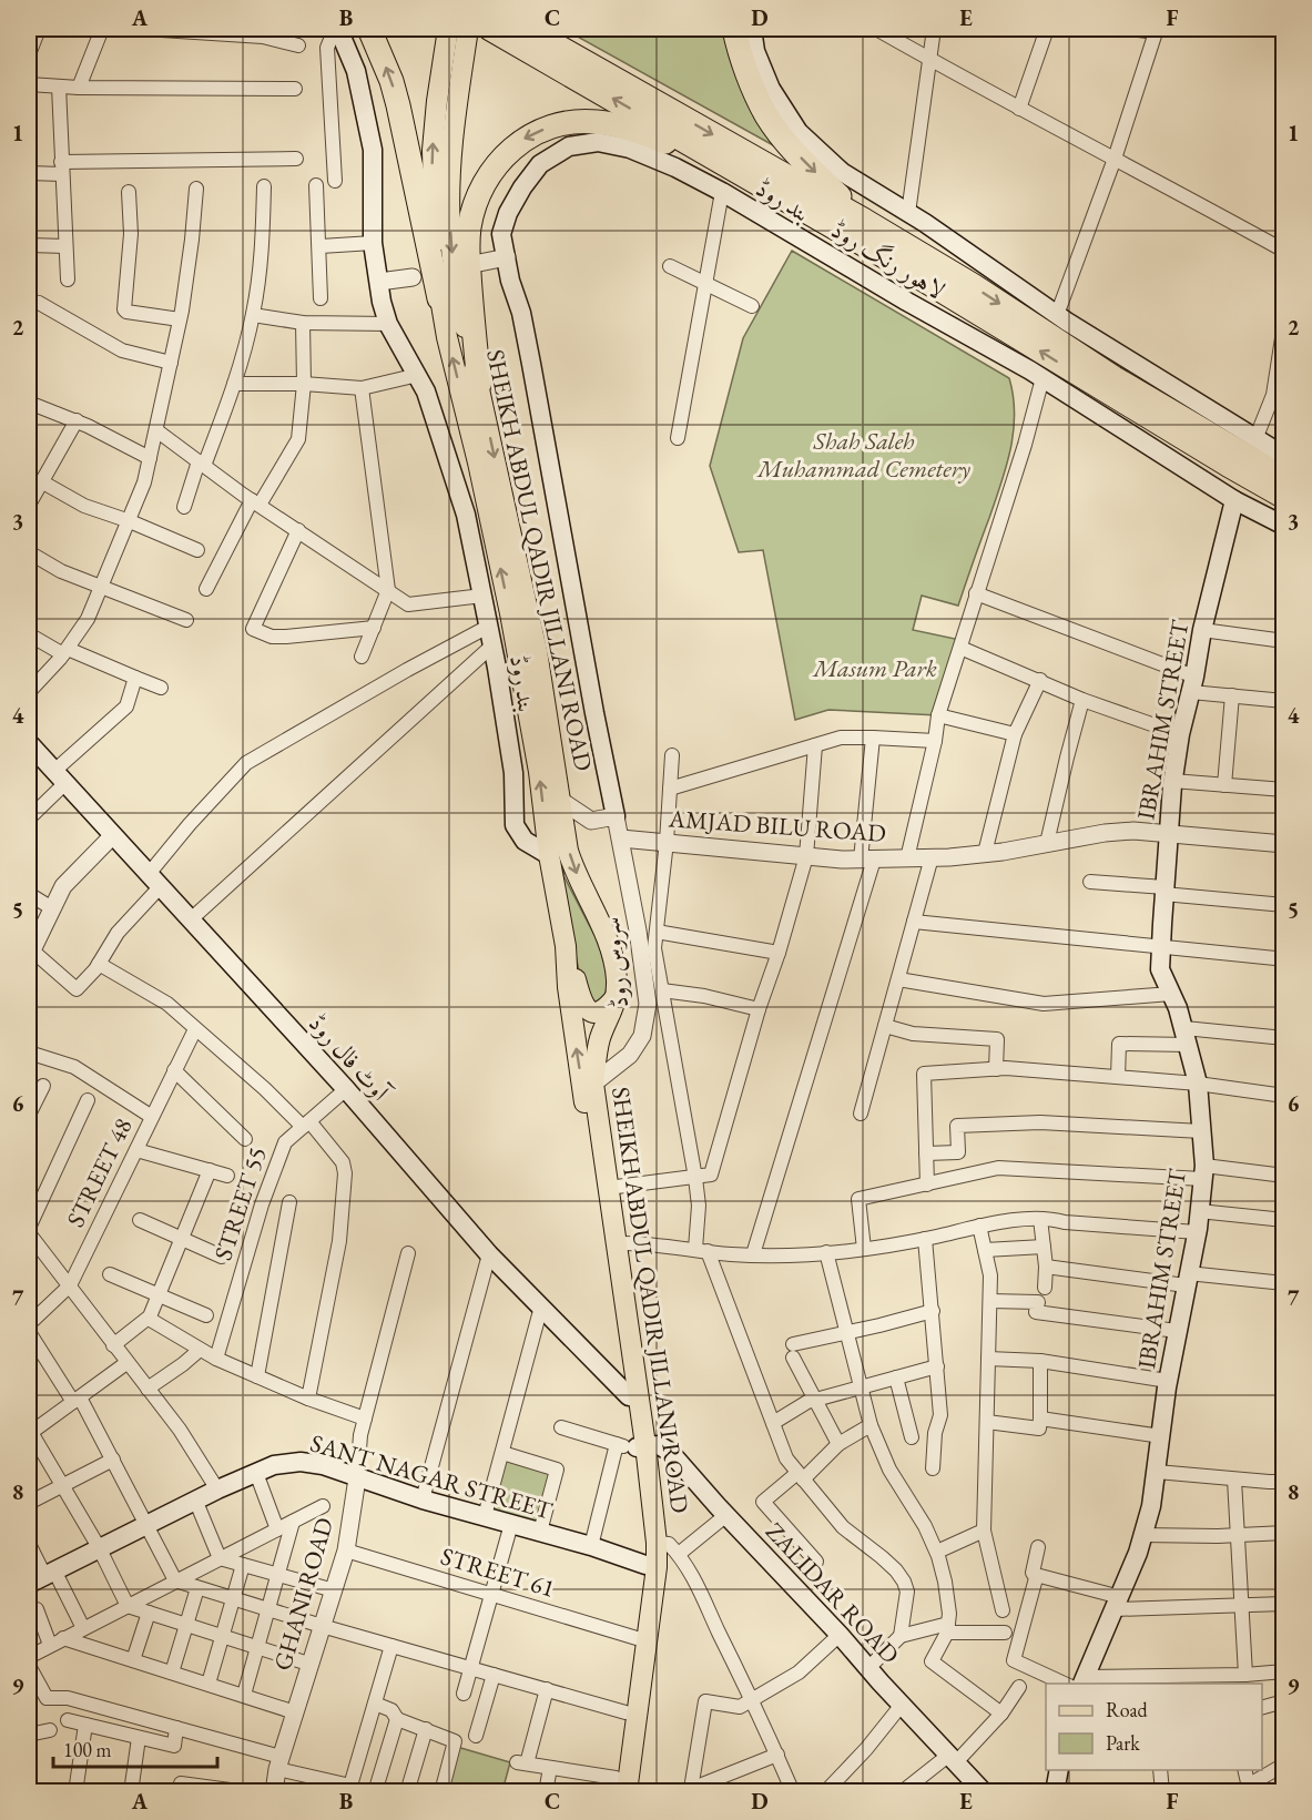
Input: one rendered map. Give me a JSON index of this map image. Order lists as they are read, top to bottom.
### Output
{
  "streets": {
    "highway": ["لاہور رنگ روڈ"],
    "main road": [
      "بند روڈ",
      "SHEIKH ABDUL QADIR JILLANI ROAD",
      "IBRAHIM STREET",
      "آوٹ فال روڈ",
      "SANT NAGAR STREET",
      "ZALIDAR ROAD"
    ],
    "street": [
      "AMJAD BILU ROAD",
      "سروس روڈ",
      "STREET 48",
      "STREET 55",
      "STREET 61",
      "GHANI ROAD"
    ]
  },
  "crossings": [
    ["بند روڈ", "SHEIKH ABDUL QADIR JILLANI ROAD"],
    ["بند روڈ", "IBRAHIM STREET"],
    ["بند روڈ", "سروس روڈ"],
    ["SHEIKH ABDUL QADIR JILLANI ROAD", "سروس روڈ"],
    ["SHEIKH ABDUL QADIR JILLANI ROAD", "آوٹ فال روڈ"],
    ["SHEIKH ABDUL QADIR JILLANI ROAD", "SANT NAGAR STREET"],
    ["SHEIKH ABDUL QADIR JILLANI ROAD", "STREET 61"],
    ["SHEIKH ABDUL QADIR JILLANI ROAD", "ZALIDAR ROAD"],
    ["IBRAHIM STREET", "AMJAD BILU ROAD"],
    ["AMJAD BILU ROAD", "سروس روڈ"],
    ["آوٹ فال روڈ", "STREET 55"],
    ["SANT NAGAR STREET", "GHANI ROAD"],
    ["STREET 61", "GHANI ROAD"]
  ],
  "parks": ["Shah Saleh Muhammad Cemetery", "Masum Park"],
  "legend": ["Road", "Park"],
  "scale_bar": "100 m",
  "grid": {
    "columns": [
      "A",
      "B",
      "C",
      "D",
      "E",
      "F"
    ],
    "rows": [
      "1",
      "2",
      "3",
      "4",
      "5",
      "6",
      "7",
      "8",
      "9"
    ]
  }
}
